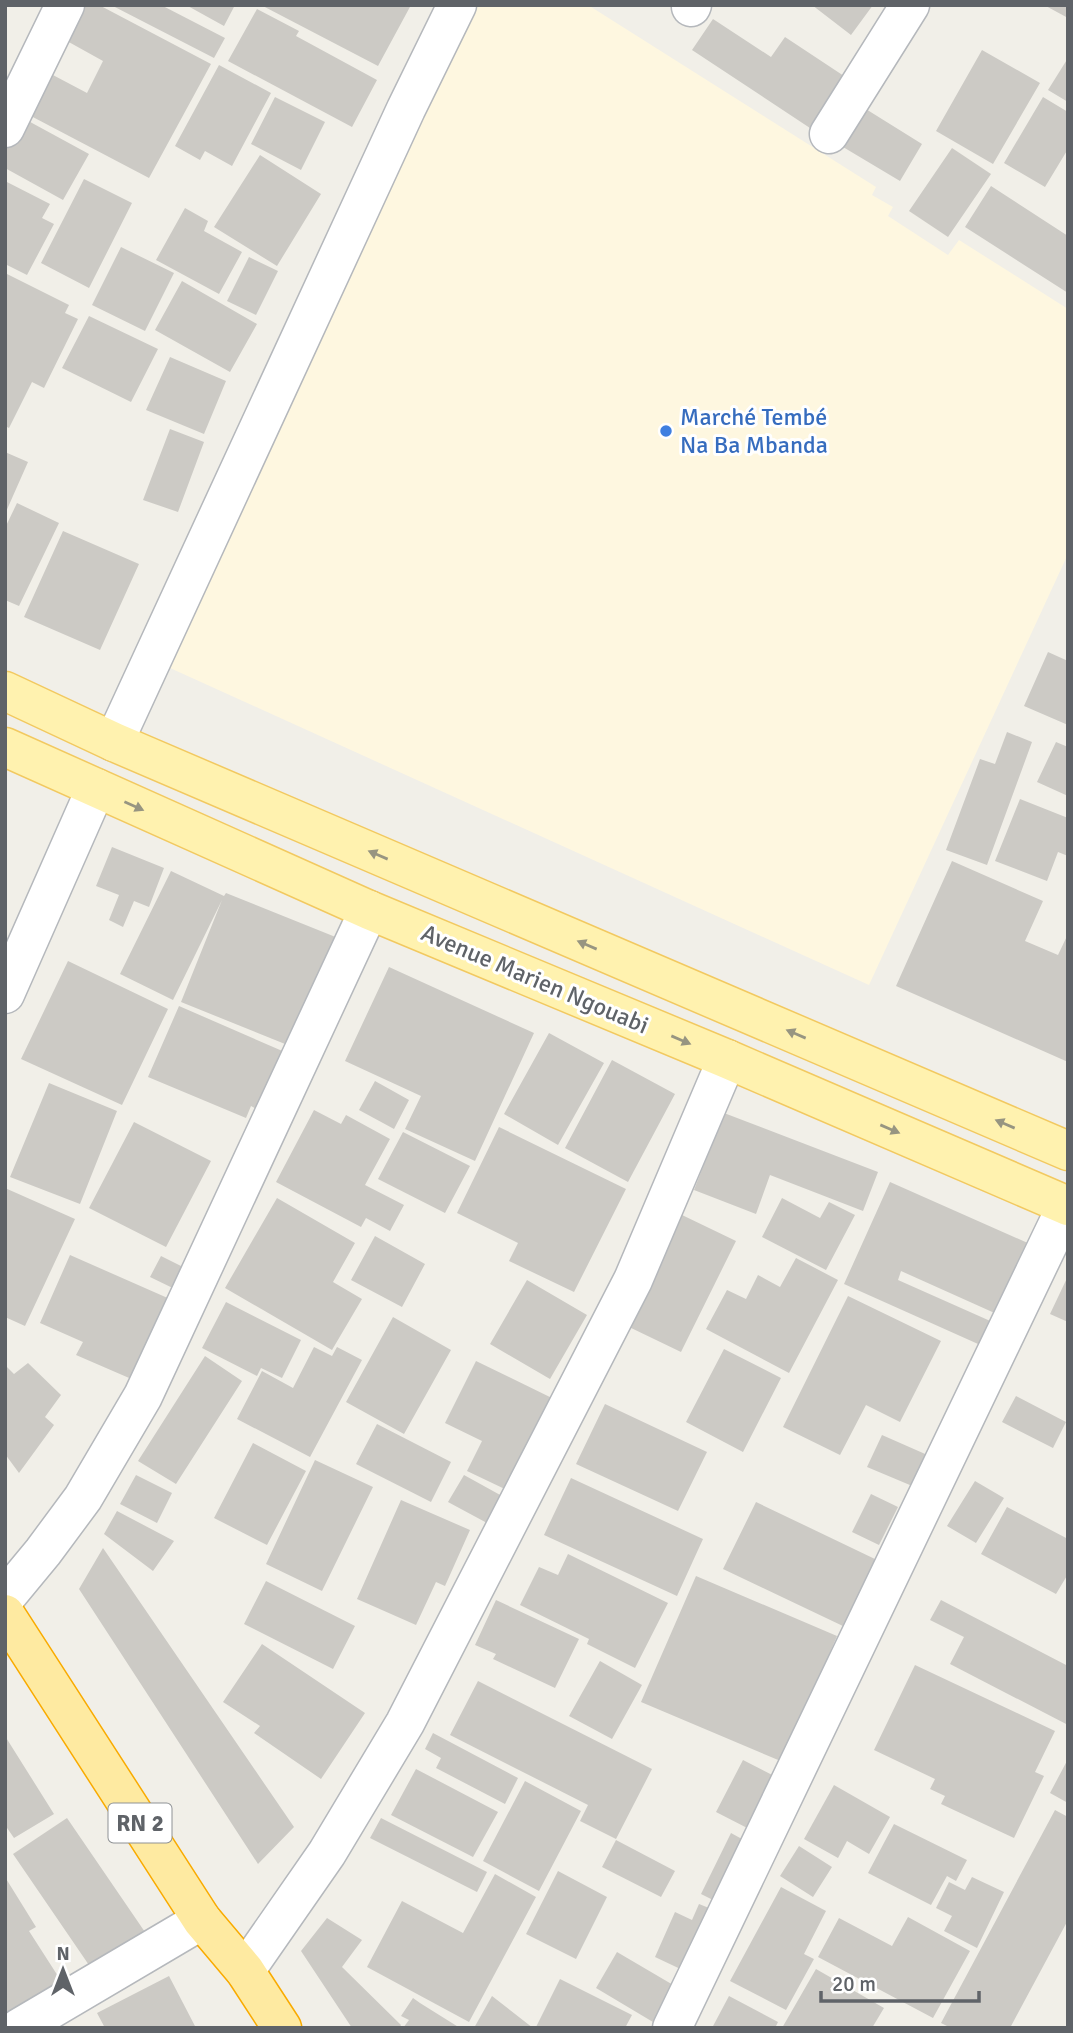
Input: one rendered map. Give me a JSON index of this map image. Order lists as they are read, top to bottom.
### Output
{
  "streets": {
    "highway": ["RN 2"],
    "main road": ["Avenue Marien Ngouabi"]
  },
  "places": ["Marché Tembé Na Ba Mbanda"],
  "scale_bar": "20 m",
  "north": "top"
}
